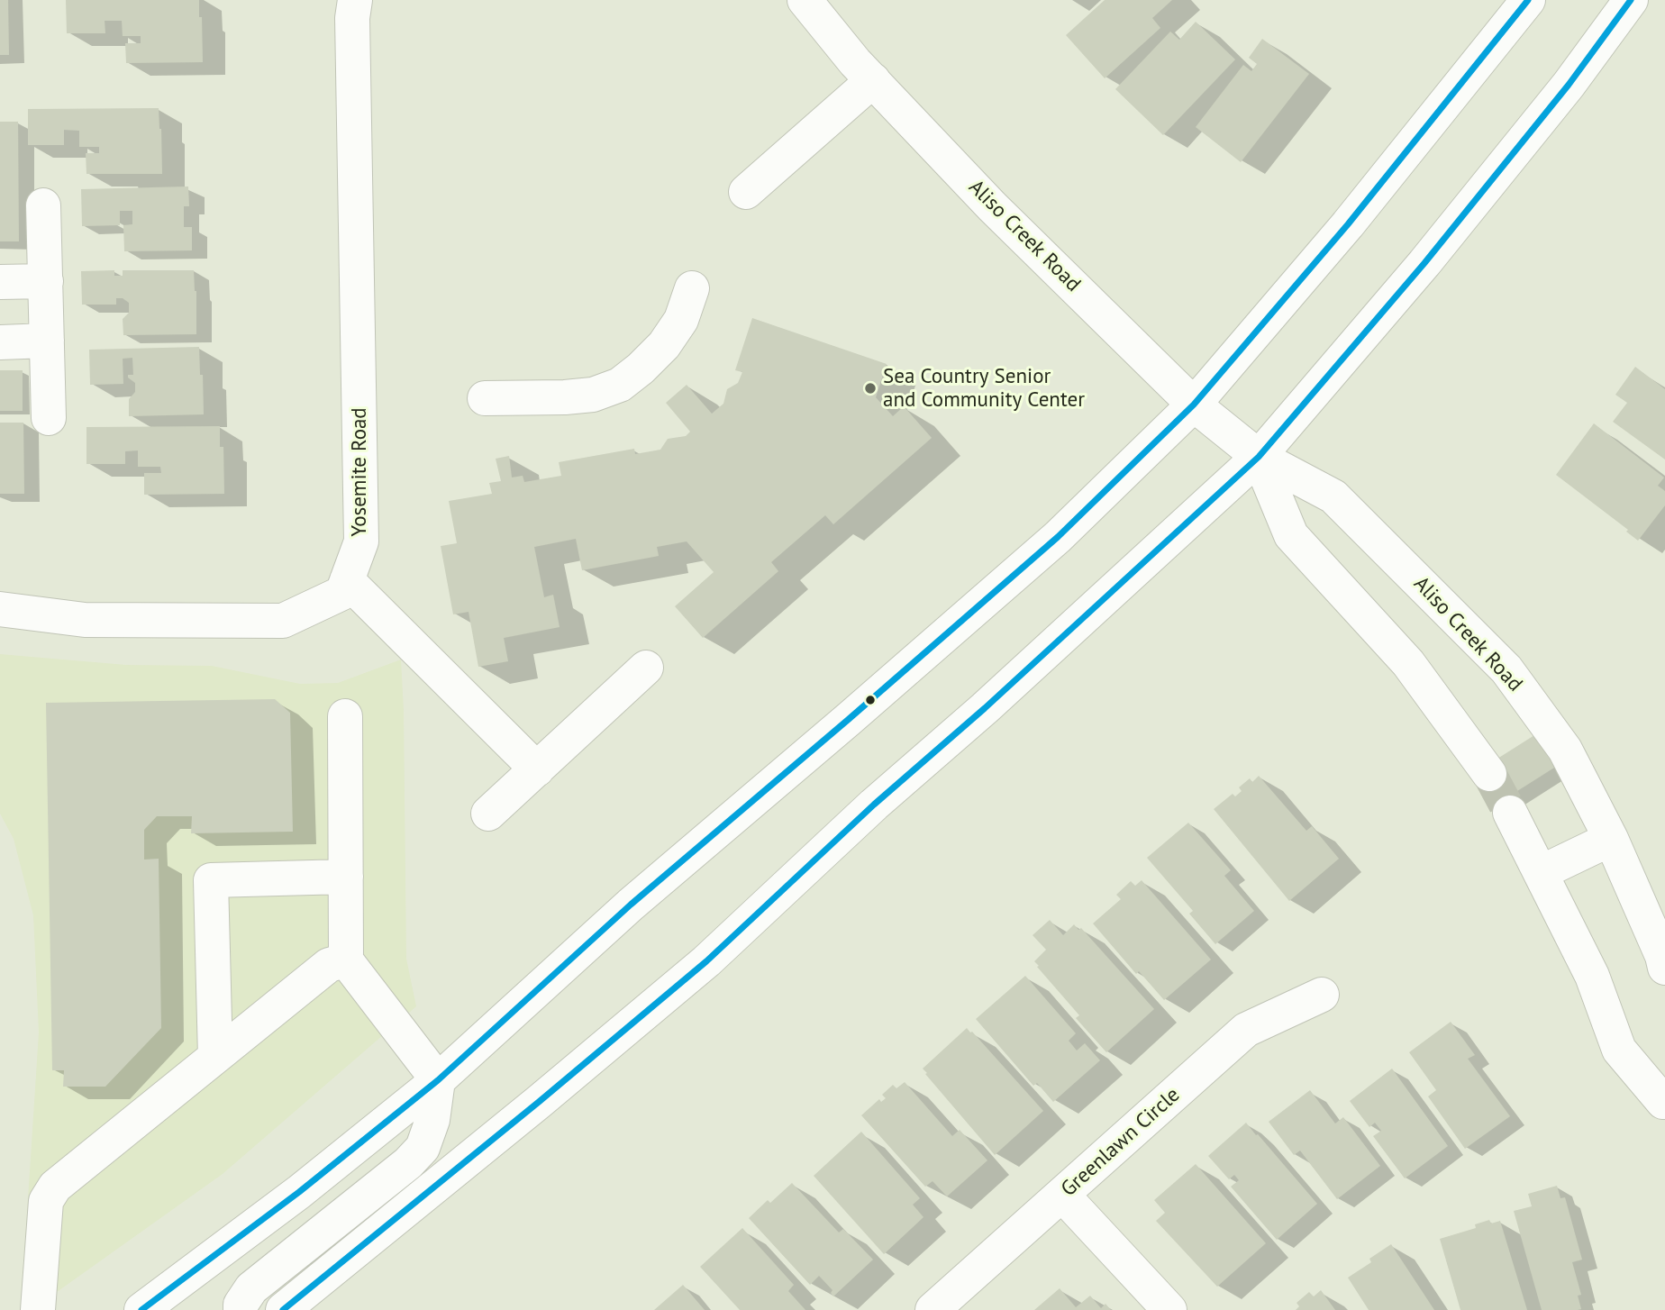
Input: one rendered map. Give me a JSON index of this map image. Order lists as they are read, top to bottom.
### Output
{
  "streets": {
    "main road": ["Aliso Creek Road", "Yosemite Road", "Greenlawn Circle"]
  },
  "places": ["Sea Country Senior and Community Center"]
}
